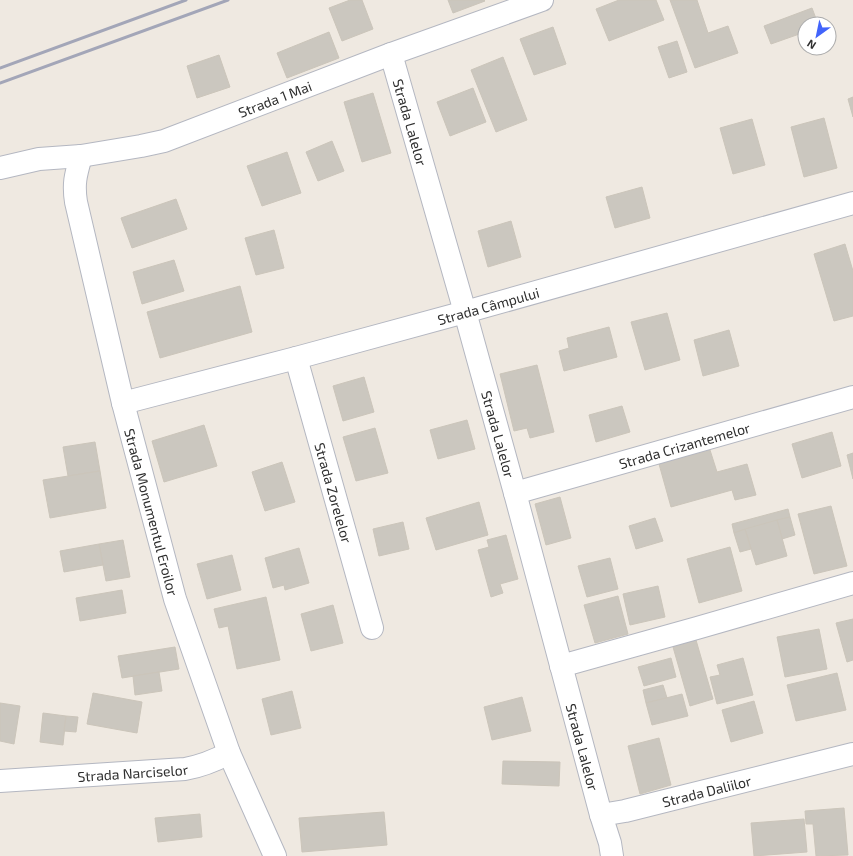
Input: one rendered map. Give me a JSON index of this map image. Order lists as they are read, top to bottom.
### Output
{
  "streets": {
    "street": [
      "Strada 1 Mai",
      "Strada Lalelor",
      "Strada Câmpului",
      "Strada Crizantemelor",
      "Strada Zorelelor",
      "Strada Monumentul Eroilor",
      "Strada Narciselor",
      "Strada Daliilor"
    ]
  },
  "crossings": [
    ["Strada 1 Mai", "Strada Lalelor"],
    ["Strada 1 Mai", "Strada Monumentul Eroilor"],
    ["Strada Lalelor", "Strada Câmpului"],
    ["Strada Lalelor", "Strada Crizantemelor"],
    ["Strada Lalelor", "Strada Daliilor"],
    ["Strada Câmpului", "Strada Zorelelor"],
    ["Strada Câmpului", "Strada Monumentul Eroilor"],
    ["Strada Monumentul Eroilor", "Strada Narciselor"]
  ],
  "north": "bottom left"
}
